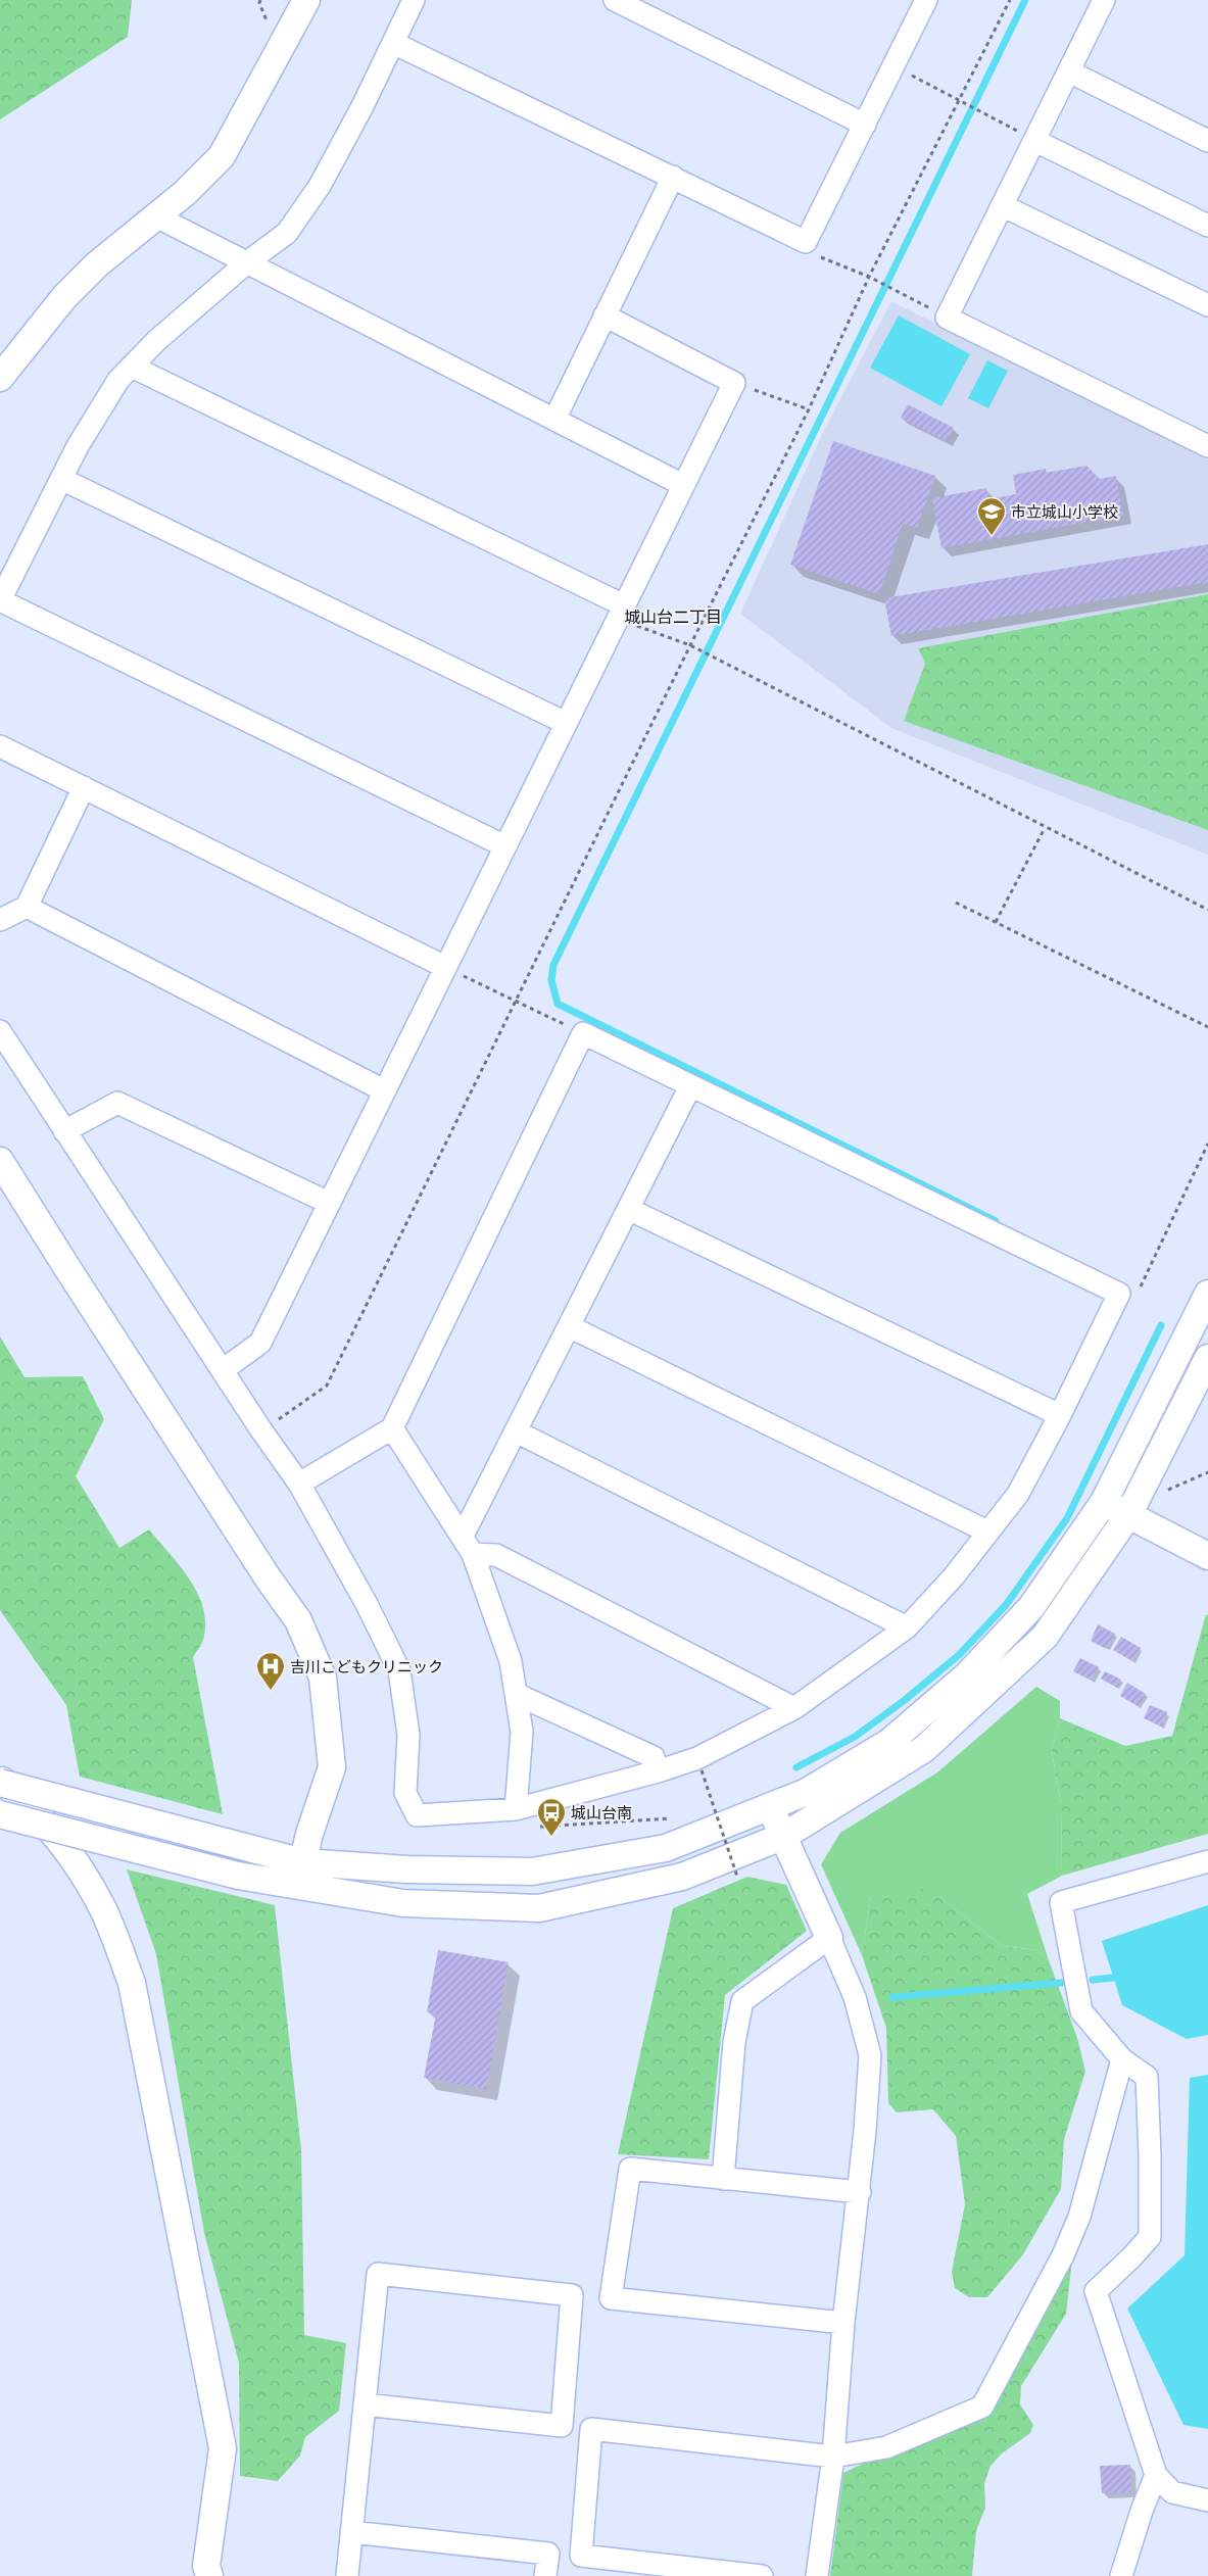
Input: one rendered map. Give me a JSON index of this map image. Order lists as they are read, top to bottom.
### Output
{
  "districts": ["城山台二丁目"],
  "places": {
    "school or university": ["市立城山小学校"],
    "hospital": ["吉川こどもクリニック"],
    "bus stop": ["城山台南"]
  }
}
